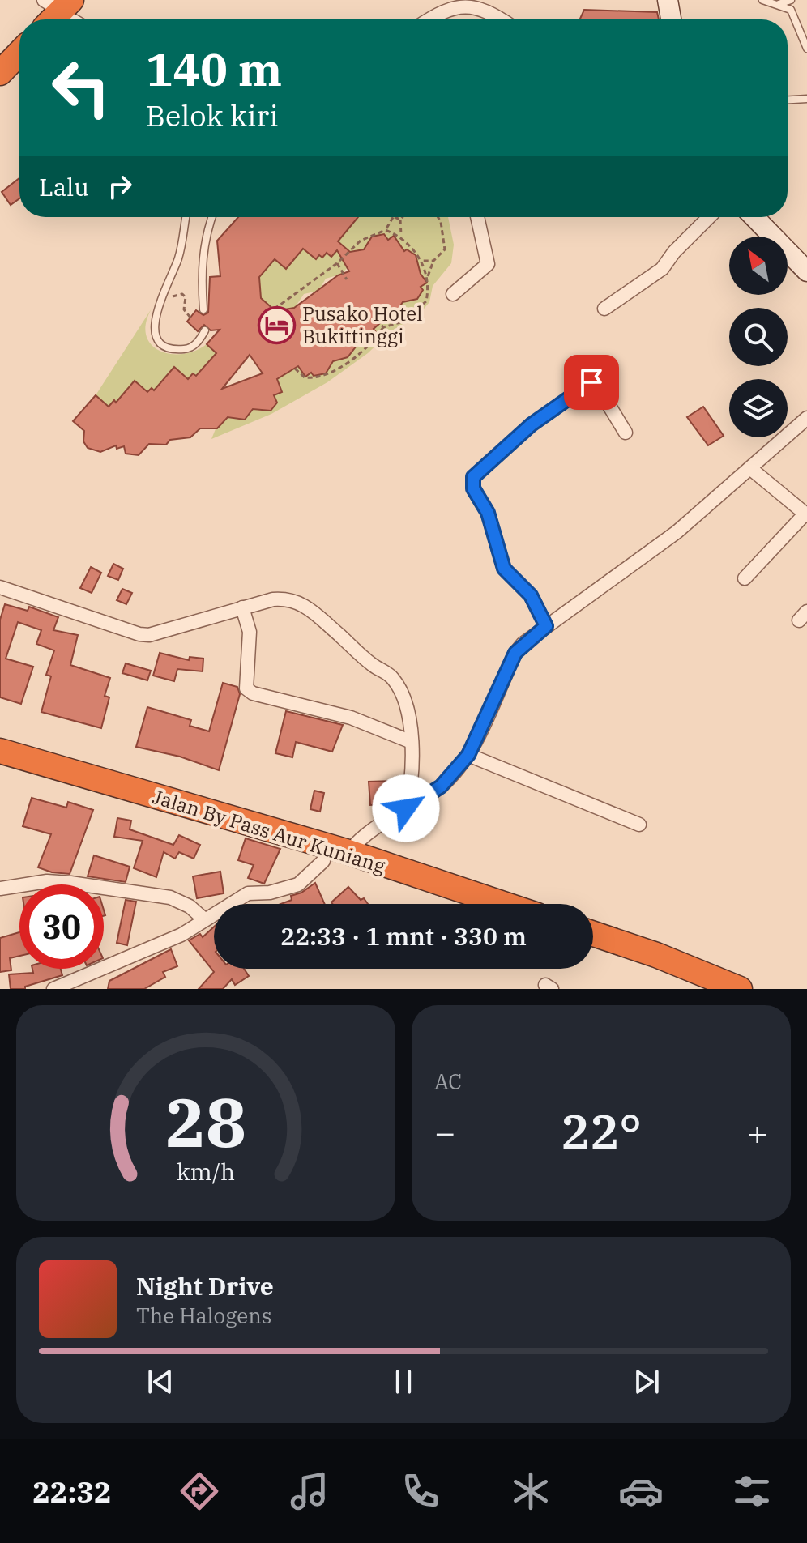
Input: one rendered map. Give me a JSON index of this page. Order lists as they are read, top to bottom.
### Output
{
  "streets": {
    "highway": ["Jalan By Pass Aur Kuniang"]
  },
  "places": {
    "hotel": ["Pusako Hotel Bukittinggi"]
  },
  "north": "top left",
  "page": {
    "turn": ["140 m", "Belok kiri"],
    "then": "Lalu",
    "limit": "30",
    "trip": "22:33 · 1 mnt · 330 m",
    "tile": "AC",
    "heat": ["−", "22°", "+"],
    "song": ["Night Drive", "The Halogens"],
    "tabs": "22:32",
    "gauge": ["28", "km/h"]
  }
}
